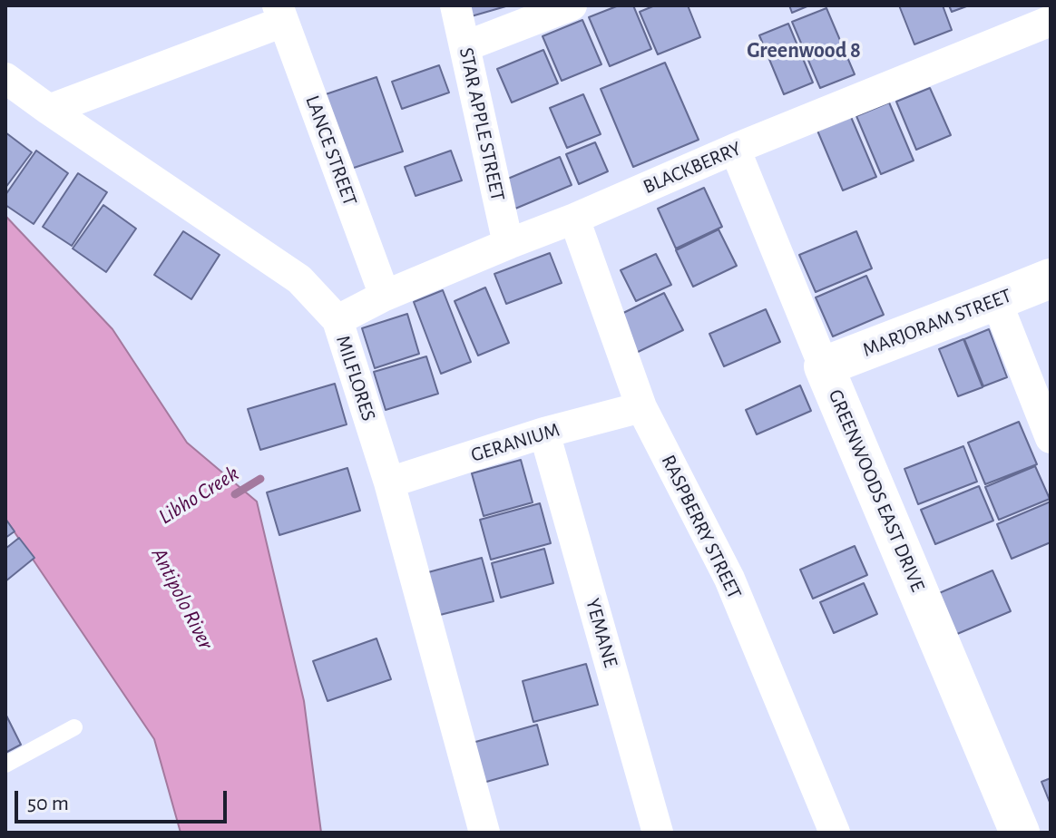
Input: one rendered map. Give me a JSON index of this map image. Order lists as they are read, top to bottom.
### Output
{
  "streets": {
    "street": [
      "STAR APPLE STREET",
      "LANCE STREET",
      "BLACKBERRY",
      "MARJORAM STREET",
      "MILFLORES",
      "GERANIUM",
      "GREENWOODS EAST DRIVE",
      "RASPBERRY STREET",
      "YEMANE"
    ]
  },
  "crossings": [
    ["STAR APPLE STREET", "BLACKBERRY"],
    ["LANCE STREET", "BLACKBERRY"],
    ["BLACKBERRY", "MILFLORES"],
    ["BLACKBERRY", "GREENWOODS EAST DRIVE"],
    ["BLACKBERRY", "RASPBERRY STREET"],
    ["MARJORAM STREET", "GREENWOODS EAST DRIVE"],
    ["MILFLORES", "GERANIUM"],
    ["GERANIUM", "RASPBERRY STREET"],
    ["GERANIUM", "YEMANE"]
  ],
  "districts": ["Greenwood 8"],
  "water": ["Libho Creek", "Antipolo River"],
  "scale_bar": "50 m"
}
